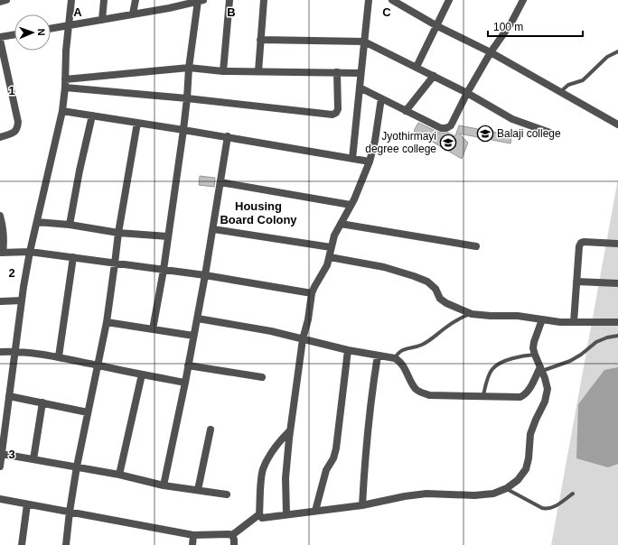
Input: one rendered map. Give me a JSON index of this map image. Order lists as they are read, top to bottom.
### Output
{
  "districts": ["Housing Board Colony"],
  "places": {
    "school or university": ["Balaji college", "Jyothirmayi degree college"]
  },
  "scale_bar": "100 m",
  "north": "right",
  "grid": {
    "columns": ["A", "B", "C"],
    "rows": ["1", "2", "3"]
  }
}
